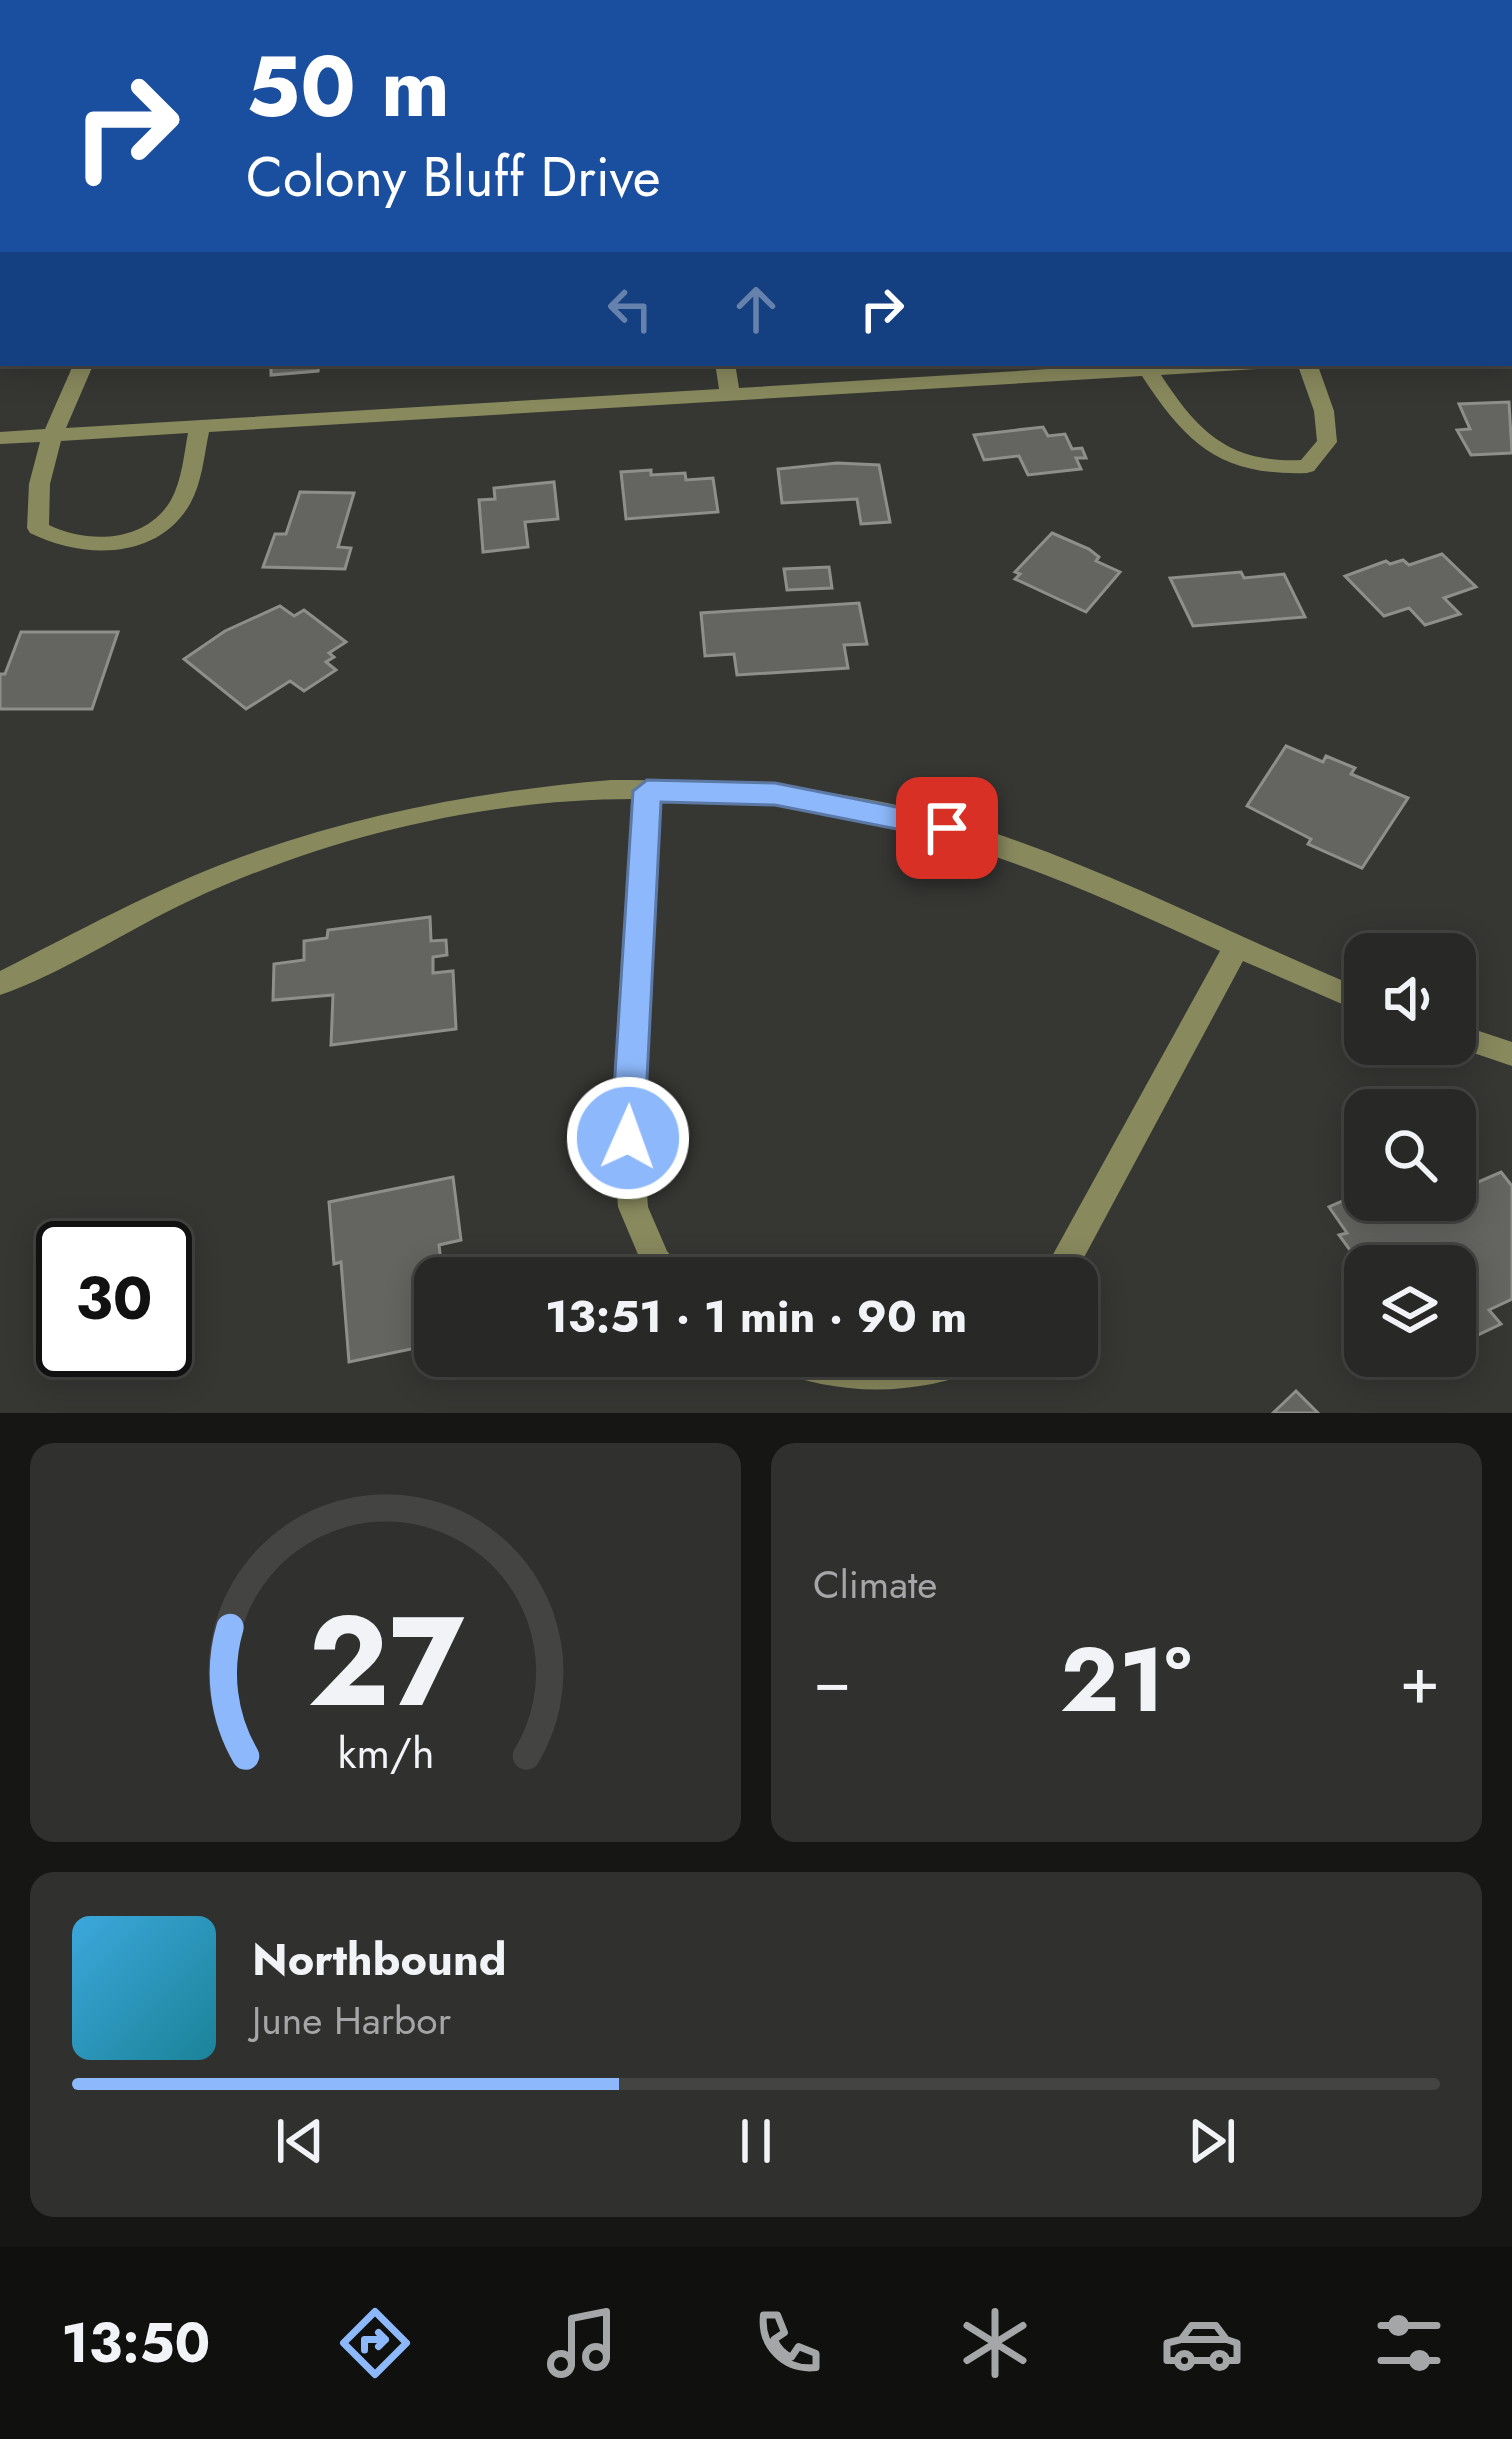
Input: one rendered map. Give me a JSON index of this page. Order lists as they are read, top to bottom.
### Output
{
  "page": {
    "turn": ["50 m", "Colony Bluff Drive"],
    "limit": "30",
    "trip": "13:51 · 1 min · 90 m",
    "tile": "Climate",
    "heat": ["−", "21°", "+"],
    "song": ["Northbound", "June Harbor"],
    "tabs": "13:50",
    "gauge": ["27", "km/h"]
  }
}
